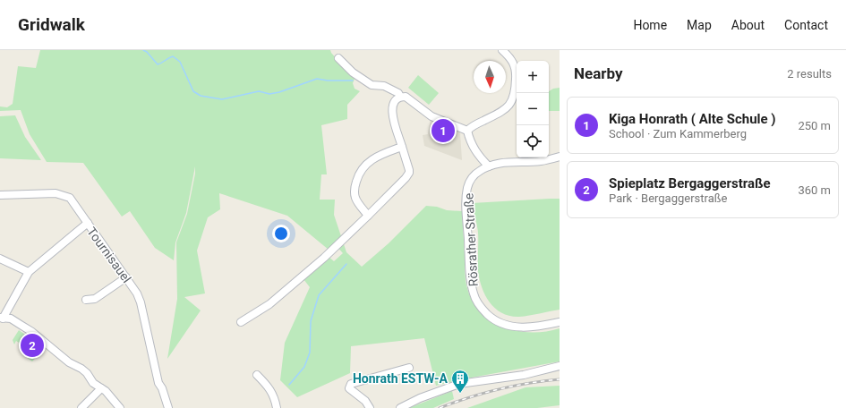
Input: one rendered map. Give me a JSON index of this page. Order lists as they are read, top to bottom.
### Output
{
  "streets": {
    "street": ["Rösrather Straße", "Tournisauel"]
  },
  "places": {
    "building": ["Honrath ESTW-A"]
  },
  "north": "bottom",
  "page": {
    "header": "Gridwalk",
    "nav": [
      "Home",
      "Map",
      "About",
      "Contact"
    ],
    "heading": ["Nearby", "2 results"],
    "map_buttons": ["+", "−"],
    "list": [
      {
        "mark": "1",
        "name": "Kiga Honrath ( Alte Schule )",
        "note": "School · Zum Kammerberg",
        "value": "250 m"
      },
      {
        "mark": "2",
        "name": "Spieplatz Bergaggerstraße",
        "note": "Park · Bergaggerstraße",
        "value": "360 m"
      }
    ],
    "pins": ["1", "2"]
  }
}
